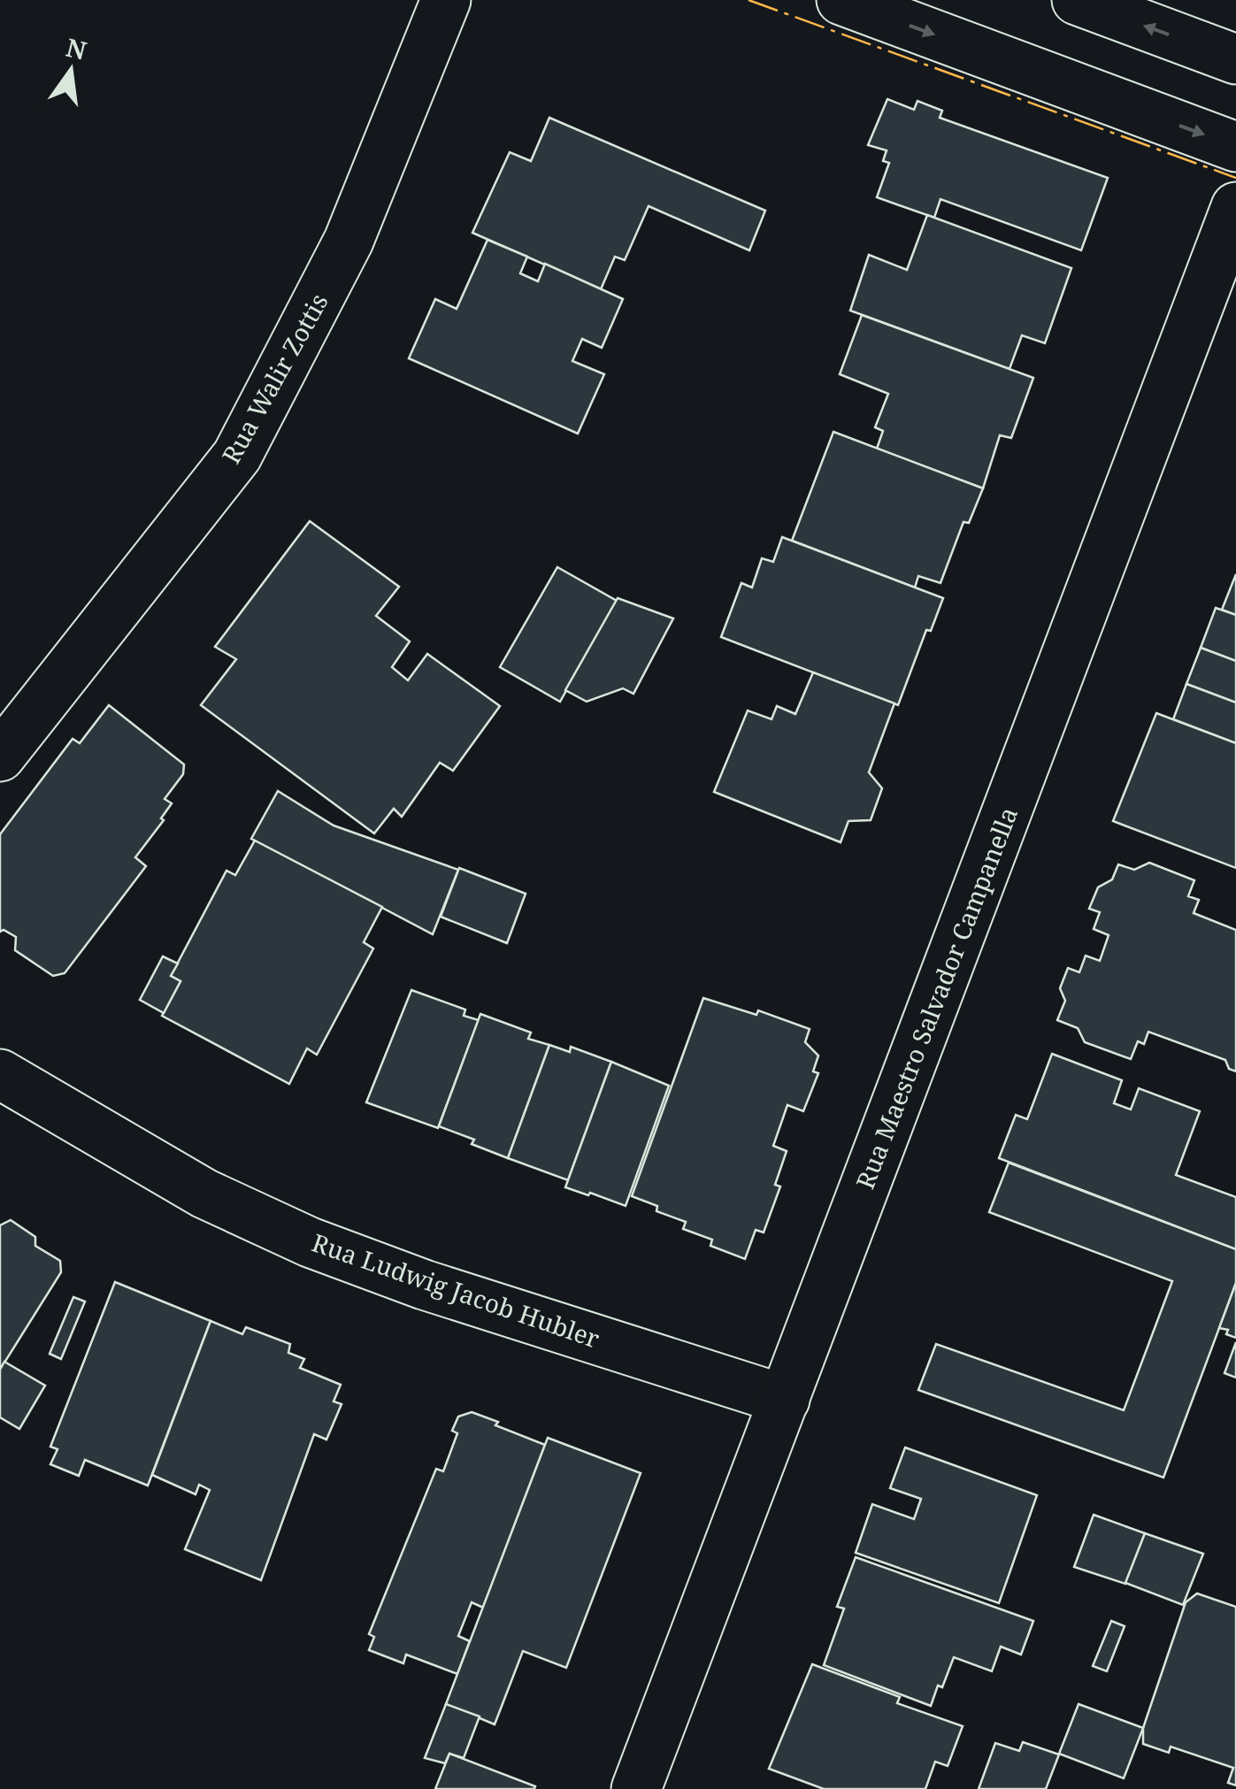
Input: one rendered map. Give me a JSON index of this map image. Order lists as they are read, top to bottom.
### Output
{
  "streets": {
    "street": ["Rua Walir Zottis", "Rua Maestro Salvador Campanella", "Rua Ludwig Jacob Hubler"]
  },
  "crossings": [
    ["Rua Maestro Salvador Campanella", "Rua Ludwig Jacob Hubler"]
  ],
  "north": "top"
}
